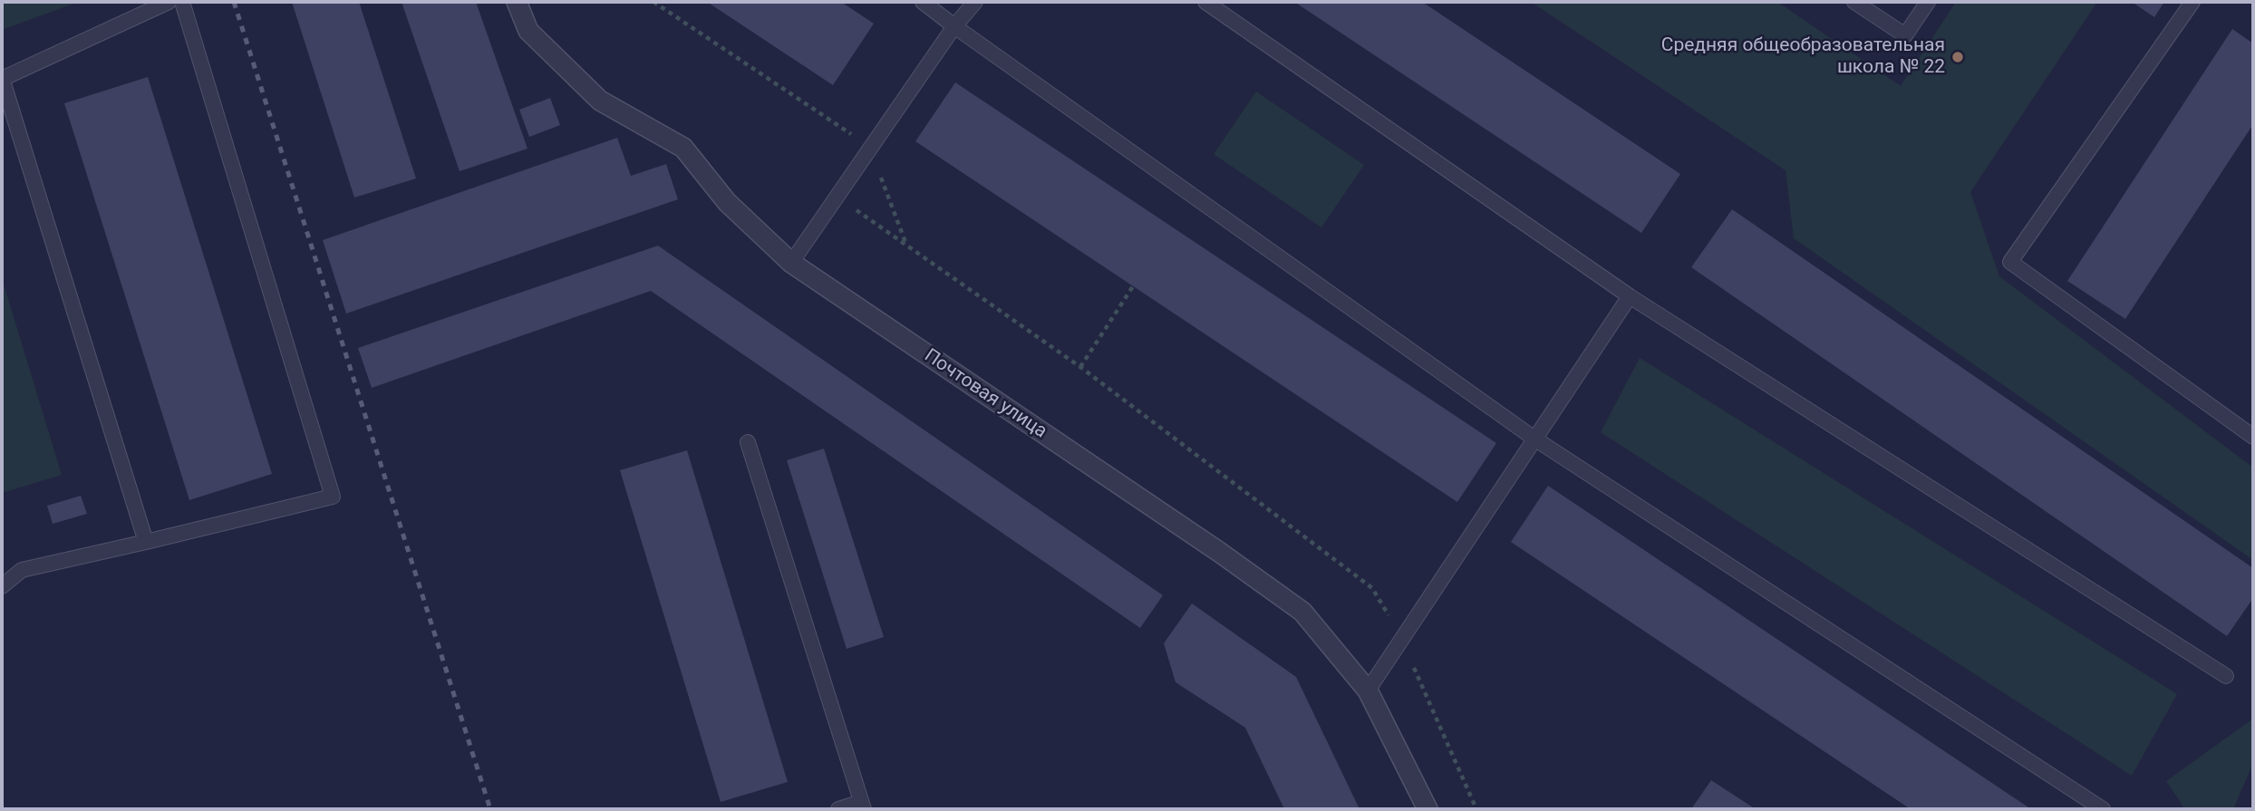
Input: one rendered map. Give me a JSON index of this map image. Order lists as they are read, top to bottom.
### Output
{
  "streets": {
    "street": ["Почтовая улица"]
  },
  "places": ["Средняя общеобразовательная школа № 22"]
}
